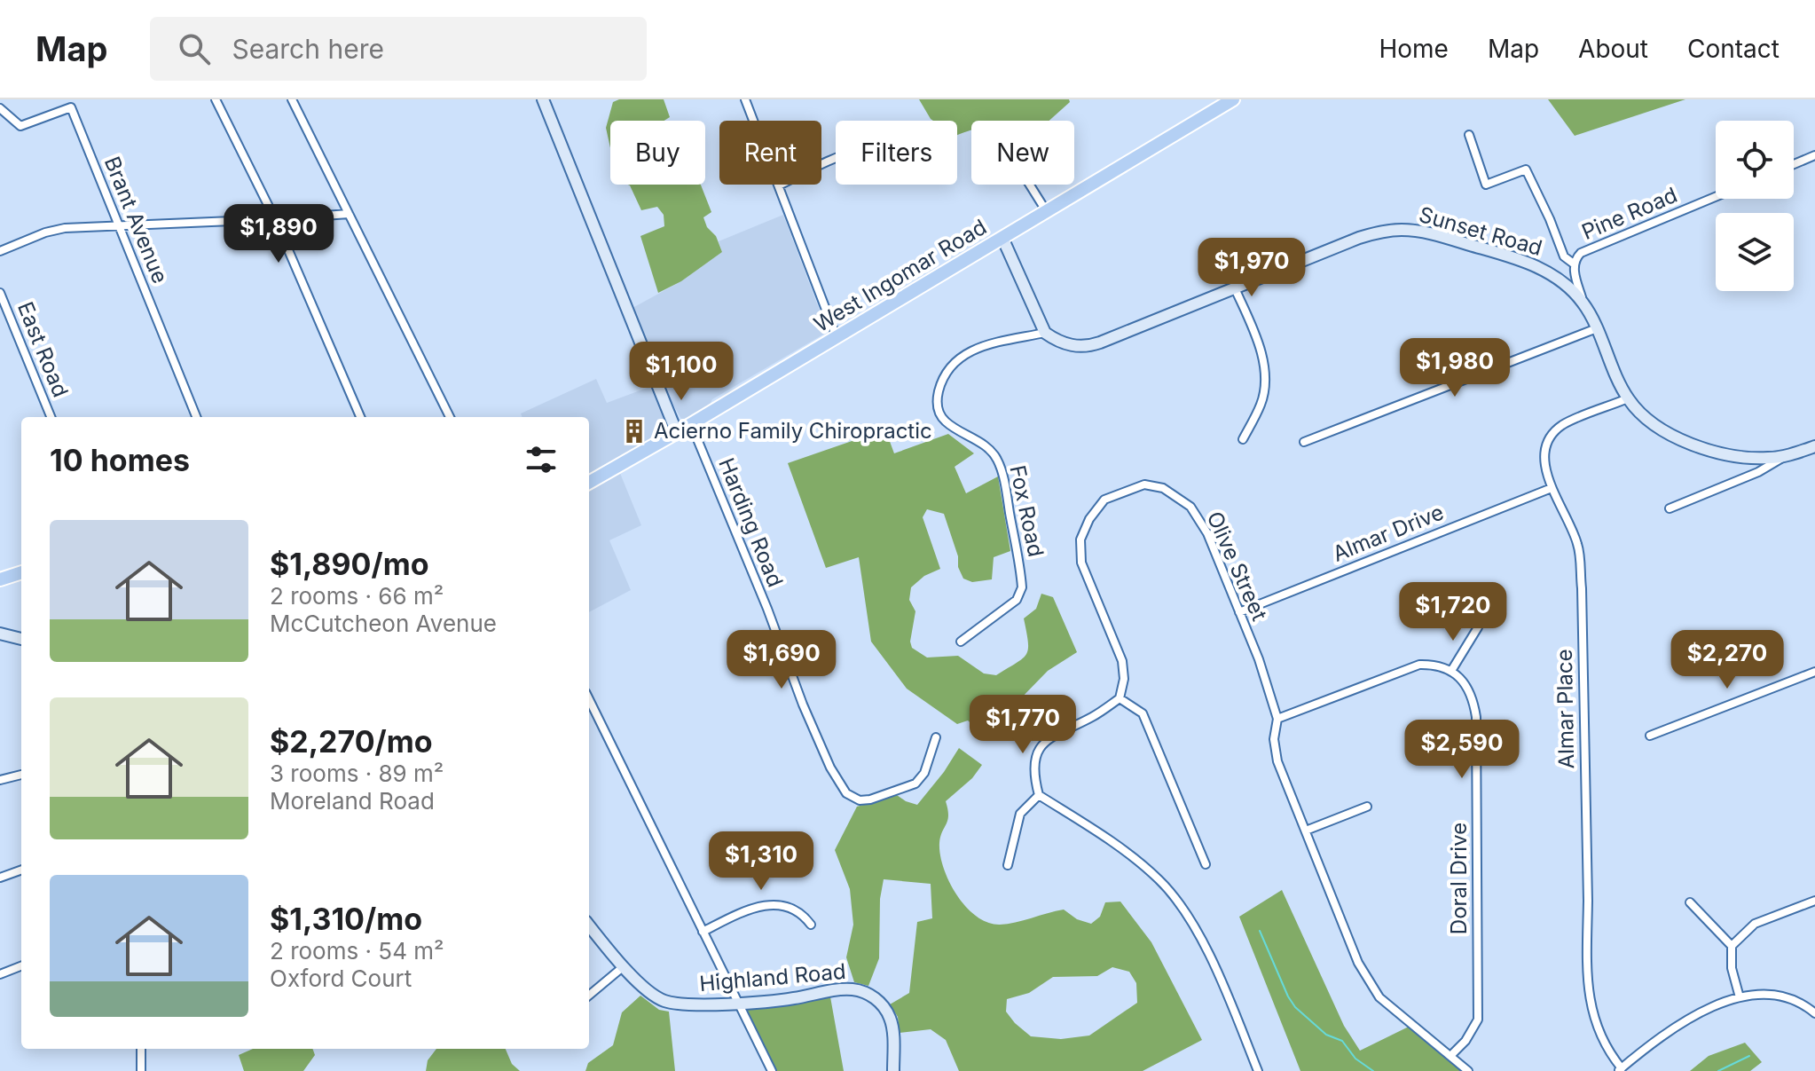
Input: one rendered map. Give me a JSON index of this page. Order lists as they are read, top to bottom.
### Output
{
  "streets": {
    "main road": ["West Ingomar Road"],
    "street": [
      "Pine Road",
      "Brant Avenue",
      "Sunset Road",
      "East Road",
      "Fox Road",
      "Harding Road",
      "Almar Drive",
      "Olive Street",
      "Almar Place",
      "Doral Drive",
      "Highland Road"
    ]
  },
  "crossings": [
    ["Pine Road", "Sunset Road"],
    ["Sunset Road", "Fox Road"],
    ["Sunset Road", "Almar Place"],
    ["West Ingomar Road", "Harding Road"],
    ["Almar Drive", "Olive Street"],
    ["Almar Drive", "Almar Place"],
    ["Olive Street", "Doral Drive"]
  ],
  "places": {
    "building": ["Acierno Family Chiropractic"]
  },
  "page": {
    "header": "Map",
    "search": "Search here",
    "nav": [
      "Home",
      "Map",
      "About",
      "Contact"
    ],
    "chip": [
      "Buy",
      "Rent",
      "Filters",
      "New"
    ],
    "price": [
      "$1,890",
      "$1,970",
      "$1,980",
      "$1,100",
      "$1,720",
      "$1,690",
      "$2,270",
      "$1,770",
      "$2,590",
      "$1,310"
    ],
    "heading": "10 homes",
    "list": [
      {
        "name": "$1,890/mo",
        "note": "2 rooms · 66 m² · McCutcheon Avenue"
      },
      {
        "name": "$2,270/mo",
        "note": "3 rooms · 89 m² · Moreland Road"
      },
      {
        "name": "$1,310/mo",
        "note": "2 rooms · 54 m² · Oxford Court"
      }
    ]
  }
}
